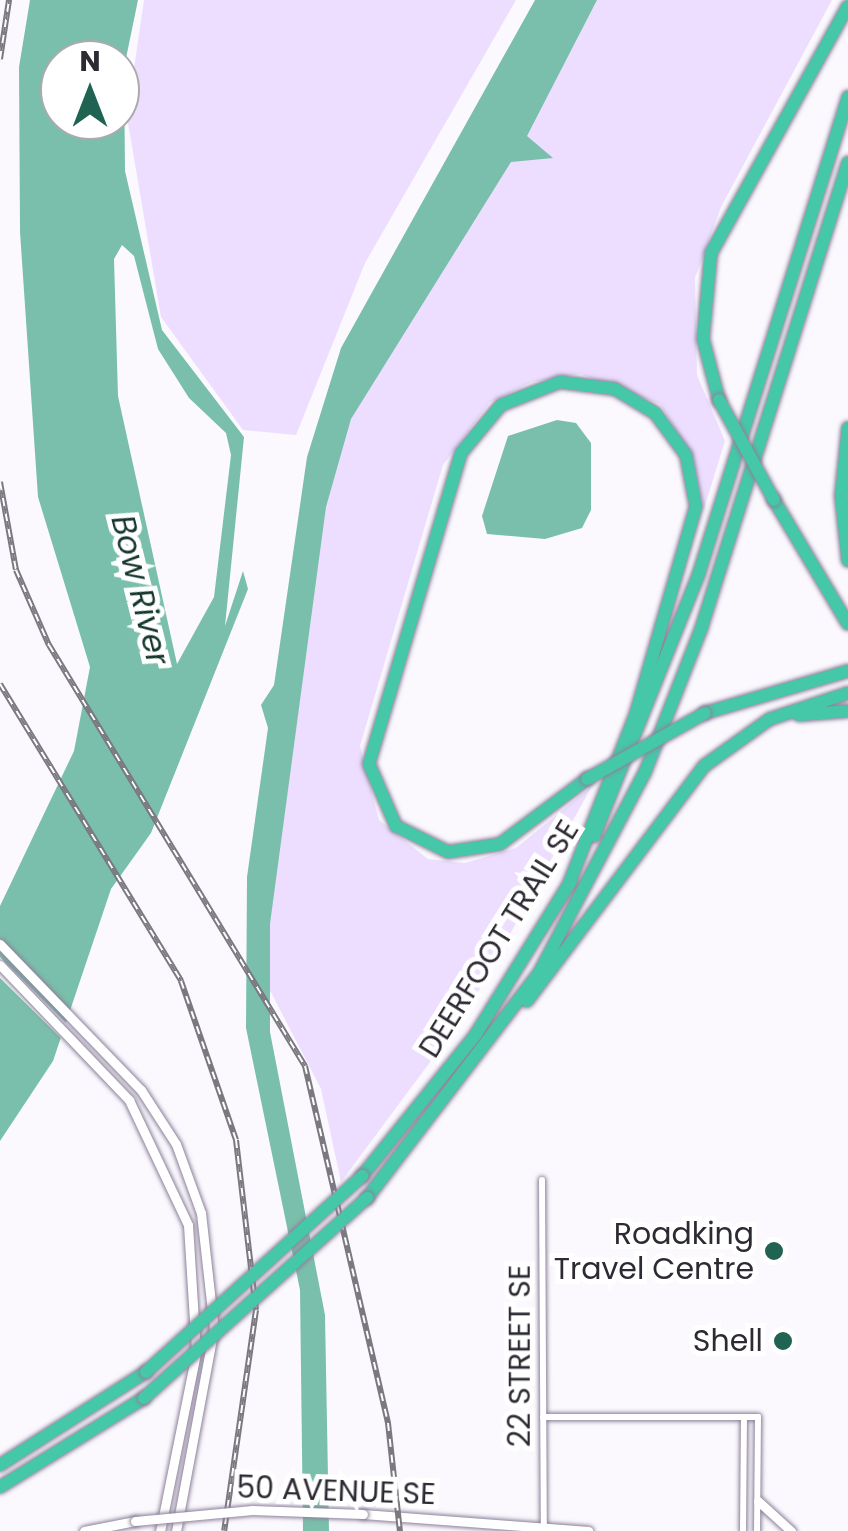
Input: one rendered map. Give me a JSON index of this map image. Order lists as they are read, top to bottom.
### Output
{
  "streets": {
    "highway": ["DEERFOOT TRAIL SE"],
    "street": ["22 STREET SE", "50 AVENUE SE"]
  },
  "crossings": [
    ["22 STREET SE", "50 AVENUE SE"]
  ],
  "water": ["Bow River"],
  "places": ["Roadking Travel Centre", "Shell"],
  "north": "top"
}
